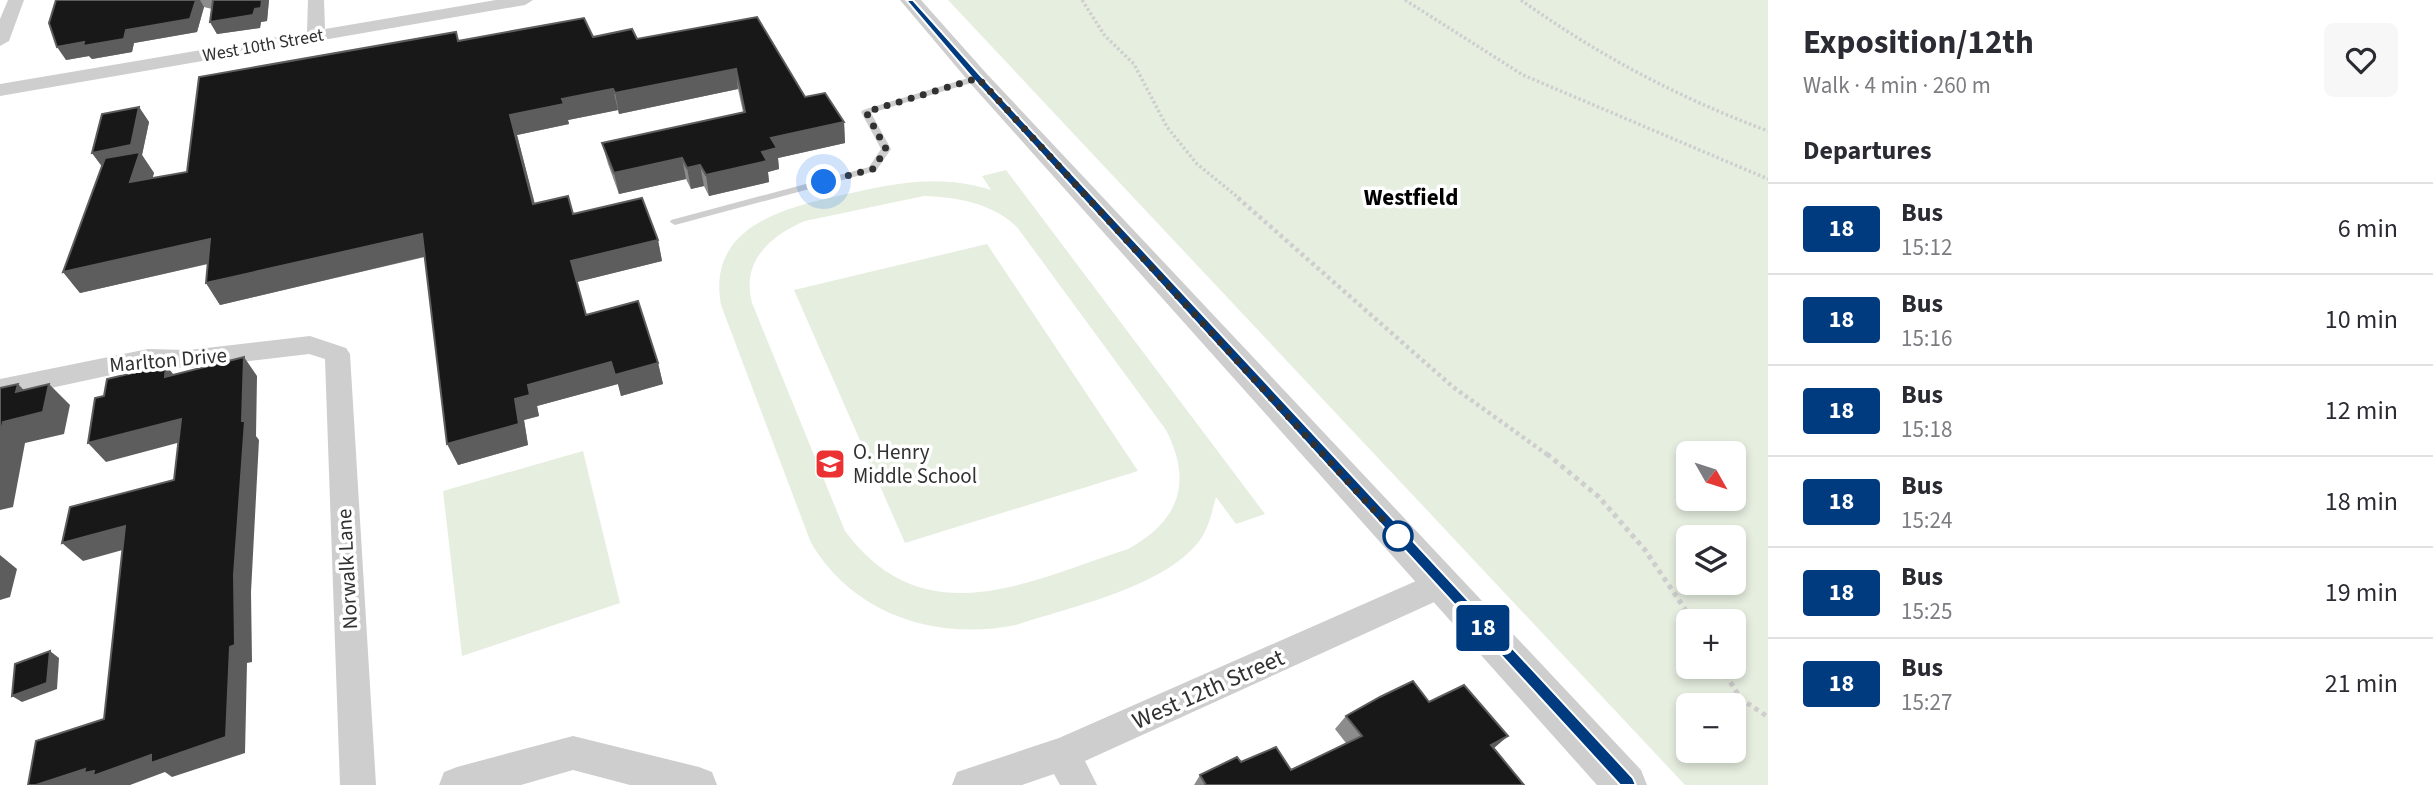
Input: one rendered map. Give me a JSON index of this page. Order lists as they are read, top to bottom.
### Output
{
  "streets": {
    "street": [
      "West 10th Street",
      "Marlton Drive",
      "Norwalk Lane",
      "West 12th Street"
    ]
  },
  "crossings": [
    ["Marlton Drive", "Norwalk Lane"]
  ],
  "districts": ["Westfield"],
  "places": {
    "school or university": ["O. Henry Middle School"]
  },
  "lines": ["bus line 18"],
  "north": "bottom right",
  "page": {
    "on_map": "18",
    "heading": [
      ["Exposition/12th", "Walk · 4 min · 260 m"],
      "Departures"
    ],
    "list": [
      {
        "mark": "18",
        "name": "Bus",
        "note": "15:12",
        "value": "6 min"
      },
      {
        "mark": "18",
        "name": "Bus",
        "note": "15:16",
        "value": "10 min"
      },
      {
        "mark": "18",
        "name": "Bus",
        "note": "15:18",
        "value": "12 min"
      },
      {
        "mark": "18",
        "name": "Bus",
        "note": "15:24",
        "value": "18 min"
      },
      {
        "mark": "18",
        "name": "Bus",
        "note": "15:25",
        "value": "19 min"
      },
      {
        "mark": "18",
        "name": "Bus",
        "note": "15:27",
        "value": "21 min"
      }
    ],
    "map_buttons": ["+", "−"]
  }
}
